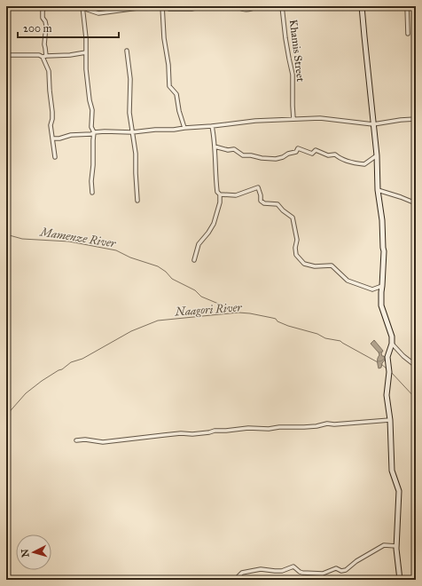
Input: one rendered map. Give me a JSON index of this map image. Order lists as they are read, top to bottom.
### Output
{
  "streets": {
    "street": ["Khamis Street"]
  },
  "water": ["Mamenze River", "Naagori River"],
  "scale_bar": "200 m",
  "north": "left"
}
